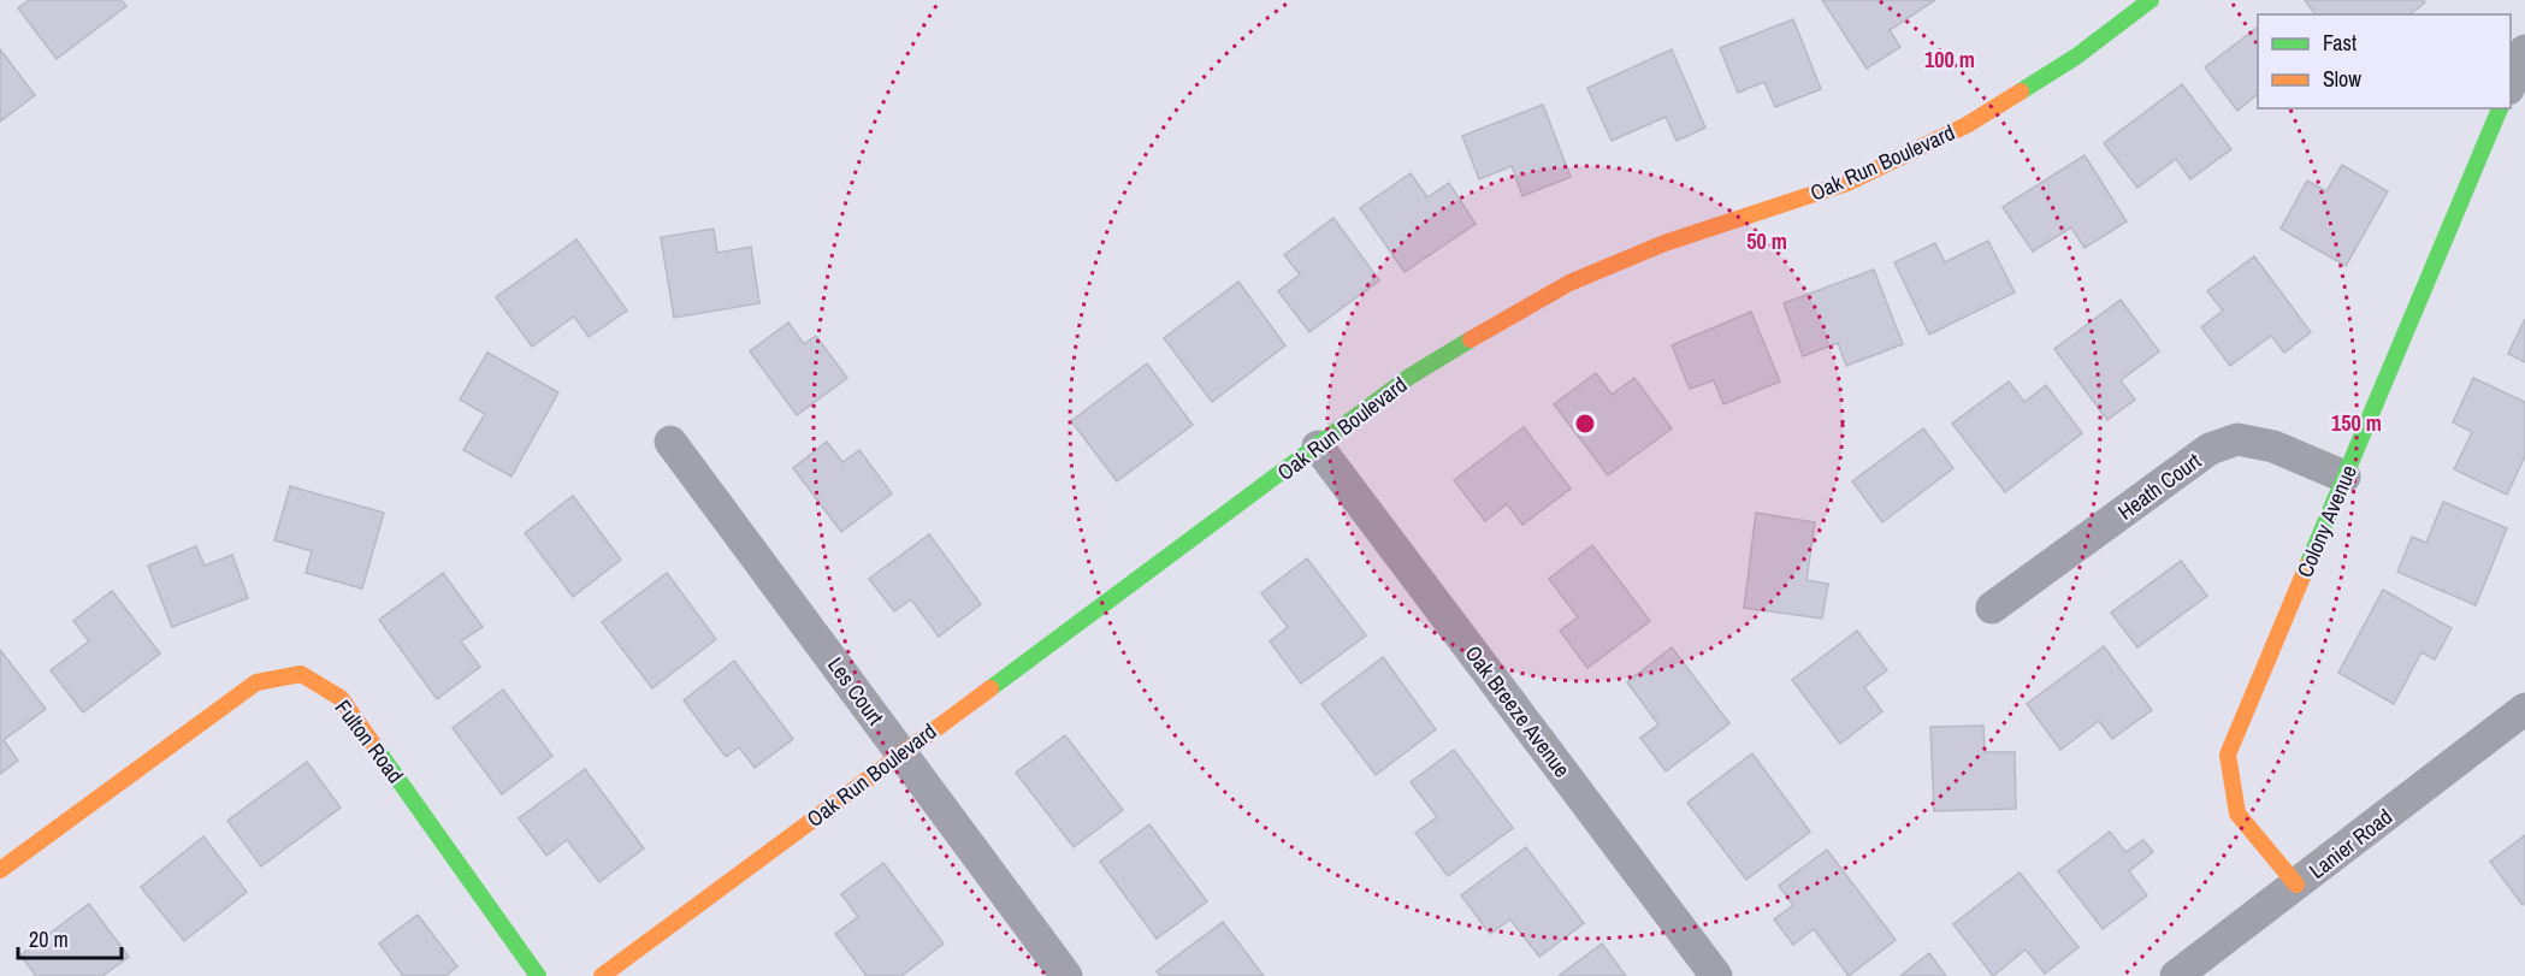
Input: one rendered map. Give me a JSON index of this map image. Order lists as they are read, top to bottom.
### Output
{
  "streets": {
    "street": [
      "Oak Run Boulevard",
      "Heath Court",
      "Colony Avenue",
      "Les Court",
      "Oak Breeze Avenue",
      "Fulton Road",
      "Lanier Road"
    ]
  },
  "crossings": [
    ["Oak Run Boulevard", "Les Court"],
    ["Oak Run Boulevard", "Oak Breeze Avenue"],
    ["Heath Court", "Colony Avenue"],
    ["Colony Avenue", "Lanier Road"]
  ],
  "legend": ["Fast", "Slow"],
  "scale_bar": "20 m",
  "rings": ["100 m", "50 m", "150 m"]
}
